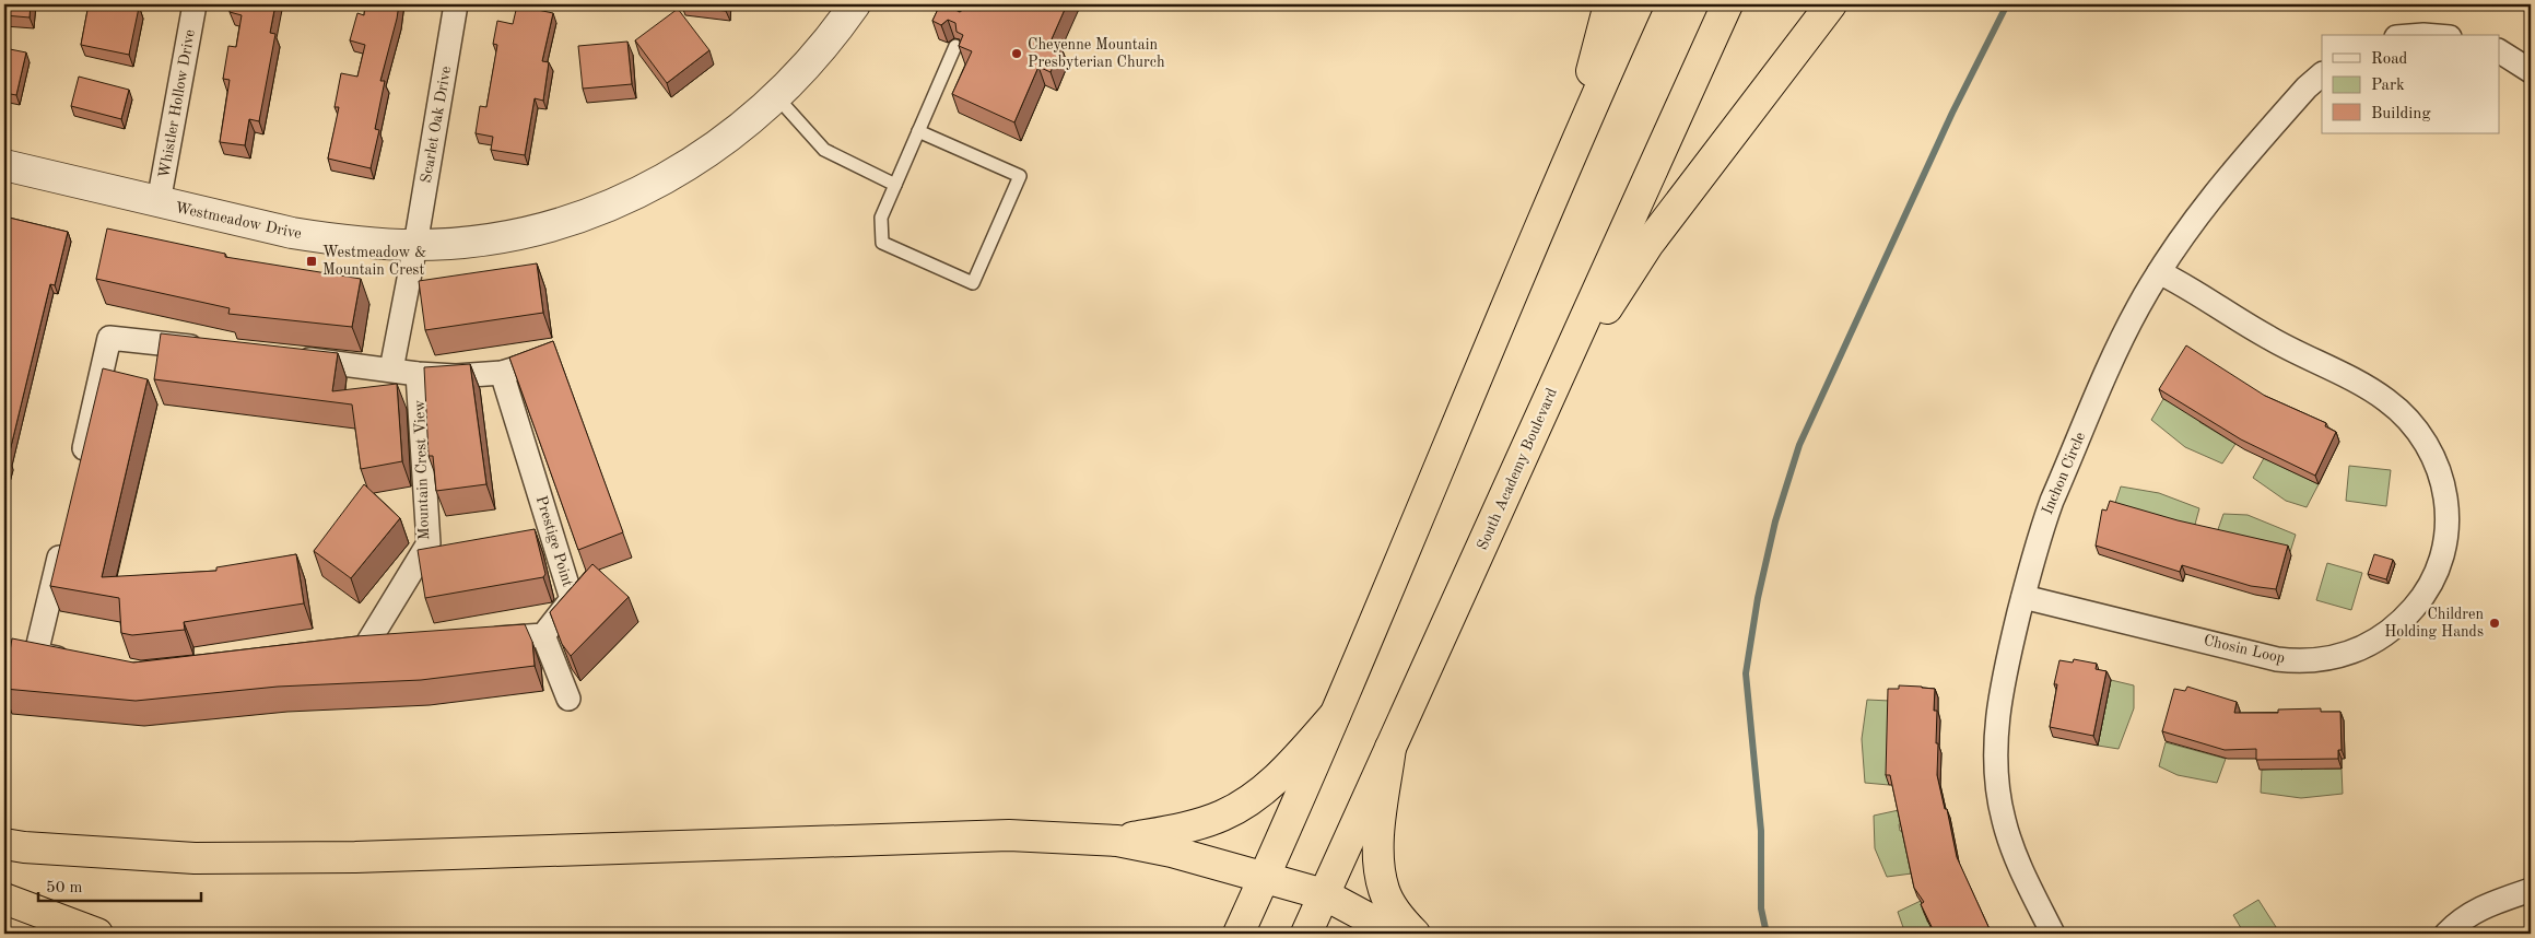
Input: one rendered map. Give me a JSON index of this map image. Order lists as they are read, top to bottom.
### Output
{
  "streets": {
    "highway": ["South Academy Boulevard"],
    "street": [
      "Whistler Hollow Drive",
      "Scarlet Oak Drive",
      "Westmeadow Drive",
      "Mountain Crest View",
      "Inchon Circle",
      "Prestige Point",
      "Chosin Loop"
    ]
  },
  "crossings": [
    ["Whistler Hollow Drive", "Westmeadow Drive"],
    ["Scarlet Oak Drive", "Westmeadow Drive"],
    ["Inchon Circle", "Chosin Loop"]
  ],
  "places": {
    "other": ["Cheyenne Mountain Presbyterian Church", "Children Holding Hands"],
    "transit": ["Westmeadow & Mountain Crest"]
  },
  "legend": ["Road", "Park", "Building"],
  "scale_bar": "50 m"
}
